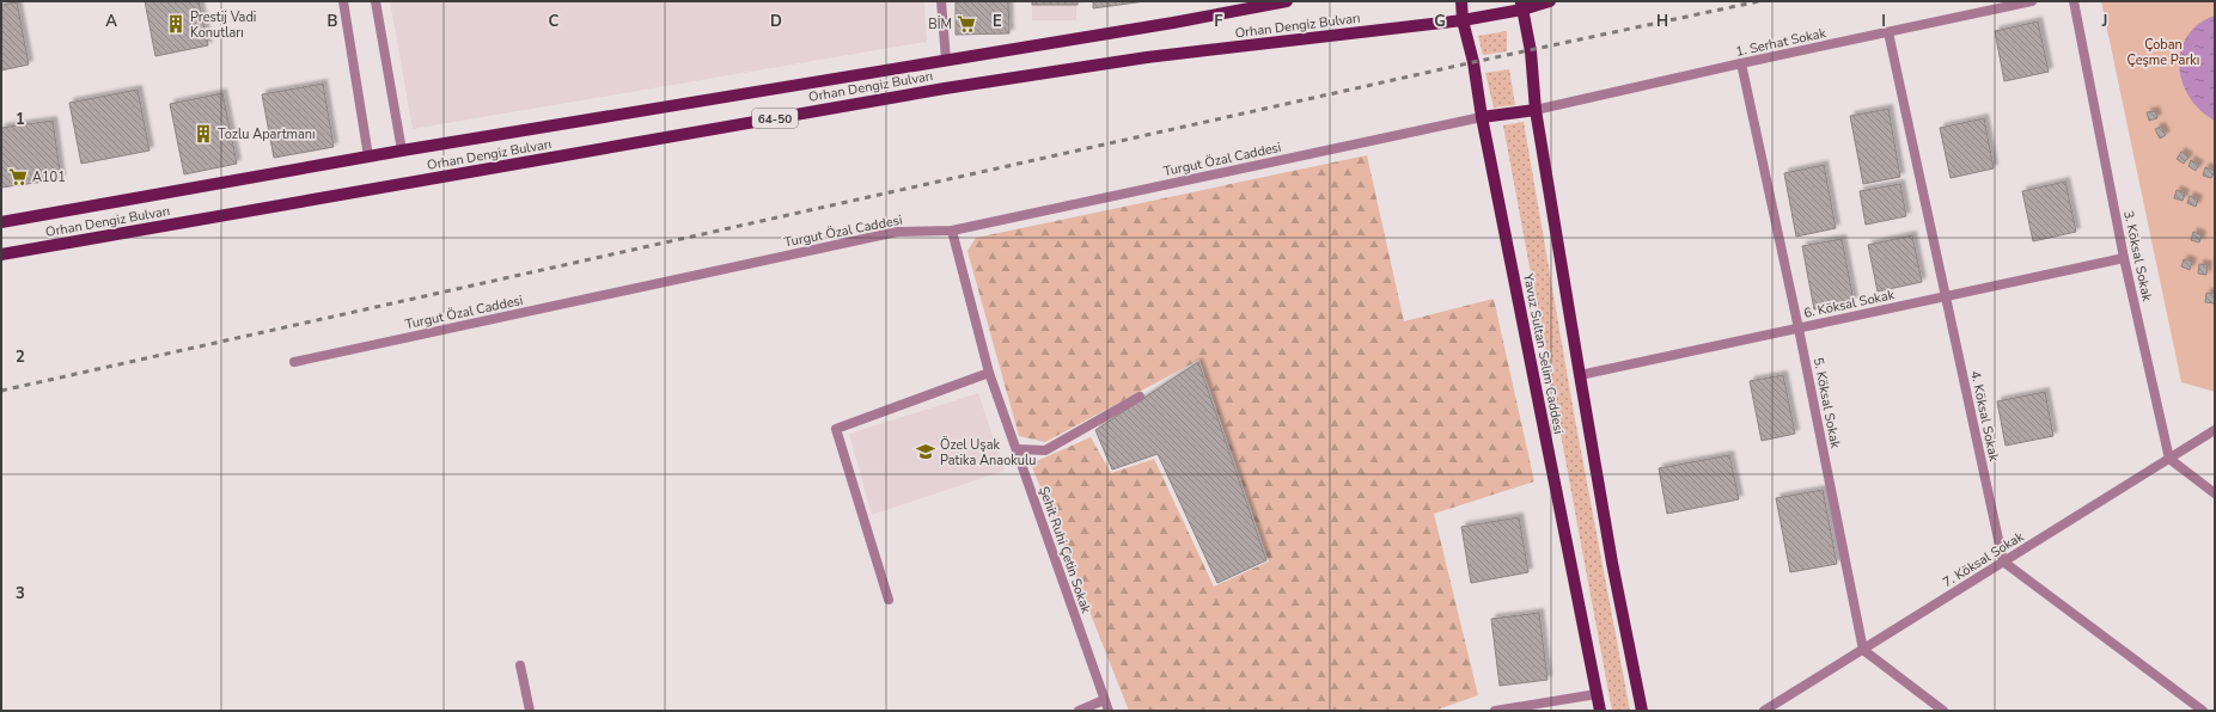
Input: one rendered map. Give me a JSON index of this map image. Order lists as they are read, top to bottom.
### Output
{
  "streets": {
    "main road": ["Orhan Dengiz Bulvarı", "64-50", "Yavuz Sultan Selim Caddesi"],
    "street": [
      "1. Serhat Sokak",
      "Turgut Özal Caddesi",
      "3. Köksal Sokak",
      "6. Köksal Sokak",
      "5. Köksal Sokak",
      "4. Köksal Sokak",
      "Şehit Ruhi Çetin Sokak",
      "7. Köksal Sokak"
    ]
  },
  "crossings": [
    ["Orhan Dengiz Bulvarı", "Yavuz Sultan Selim Caddesi"],
    ["1. Serhat Sokak", "5. Köksal Sokak"],
    ["1. Serhat Sokak", "4. Köksal Sokak"],
    ["Turgut Özal Caddesi", "Yavuz Sultan Selim Caddesi"],
    ["Turgut Özal Caddesi", "Şehit Ruhi Çetin Sokak"],
    ["3. Köksal Sokak", "6. Köksal Sokak"],
    ["3. Köksal Sokak", "7. Köksal Sokak"],
    ["6. Köksal Sokak", "5. Köksal Sokak"],
    ["6. Köksal Sokak", "4. Köksal Sokak"],
    ["5. Köksal Sokak", "7. Köksal Sokak"],
    ["4. Köksal Sokak", "7. Köksal Sokak"]
  ],
  "parks": ["Çoban Çeşme Parkı"],
  "places": {
    "building": ["Prestij Vadi Konutları", "Tozlu Apartmanı"],
    "supermarket": ["BİM", "A101"],
    "school or university": ["Özel Uşak Patika Anaokulu"]
  },
  "grid": {
    "columns": [
      "A",
      "B",
      "C",
      "D",
      "E",
      "F",
      "G",
      "H",
      "I",
      "J"
    ],
    "rows": ["1", "2", "3"]
  }
}
